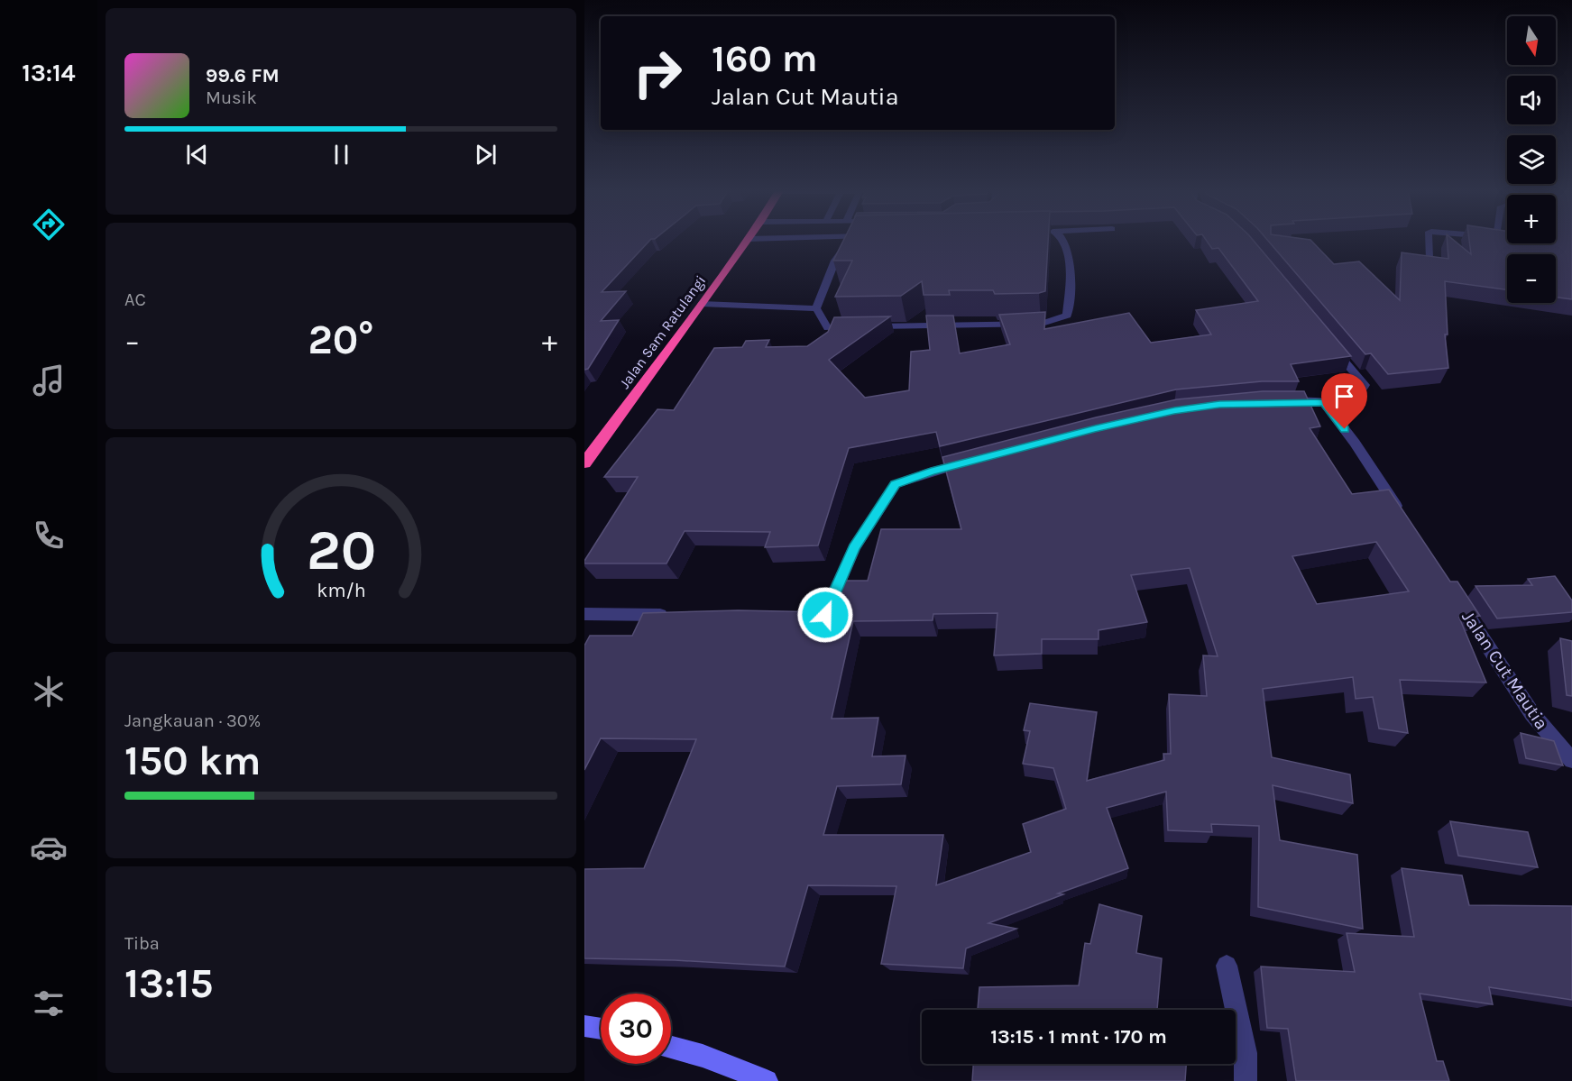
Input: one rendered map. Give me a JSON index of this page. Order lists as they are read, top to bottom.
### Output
{
  "streets": {
    "highway": ["Jalan Sam Ratulangi"],
    "street": ["Jalan Cut Mautia"]
  },
  "north": "bottom",
  "page": {
    "tabs": "13:14",
    "map_buttons": ["+", "−"],
    "turn": ["160 m", "Jalan Cut Mautia"],
    "song": ["99.6 FM", "Musik"],
    "tile": [
      "AC",
      ["Jangkauan · 30%", "150 km"],
      ["Tiba", "13:15"]
    ],
    "heat": ["−", "20°", "+"],
    "limit": "30",
    "trip": "13:15 · 1 mnt · 170 m",
    "gauge": ["20", "km/h"]
  }
}
